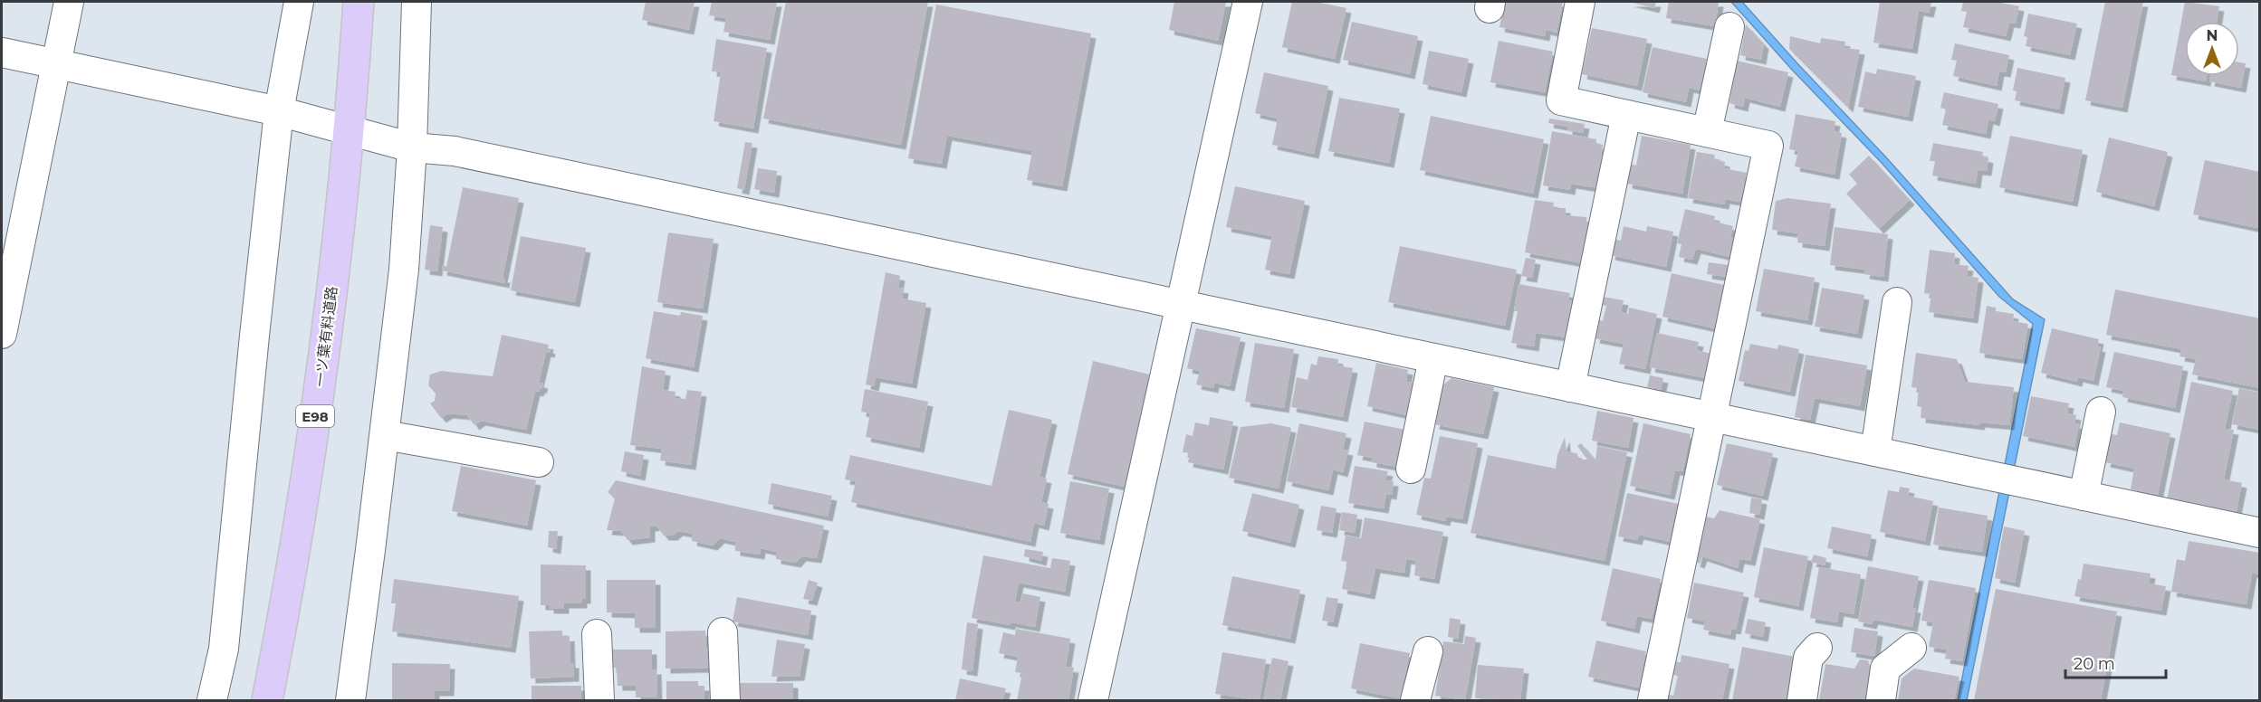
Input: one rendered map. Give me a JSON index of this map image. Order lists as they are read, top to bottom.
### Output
{
  "streets": {
    "main road": ["一ツ葉有料道路", "E98"]
  },
  "scale_bar": "20 m",
  "north": "top"
}
